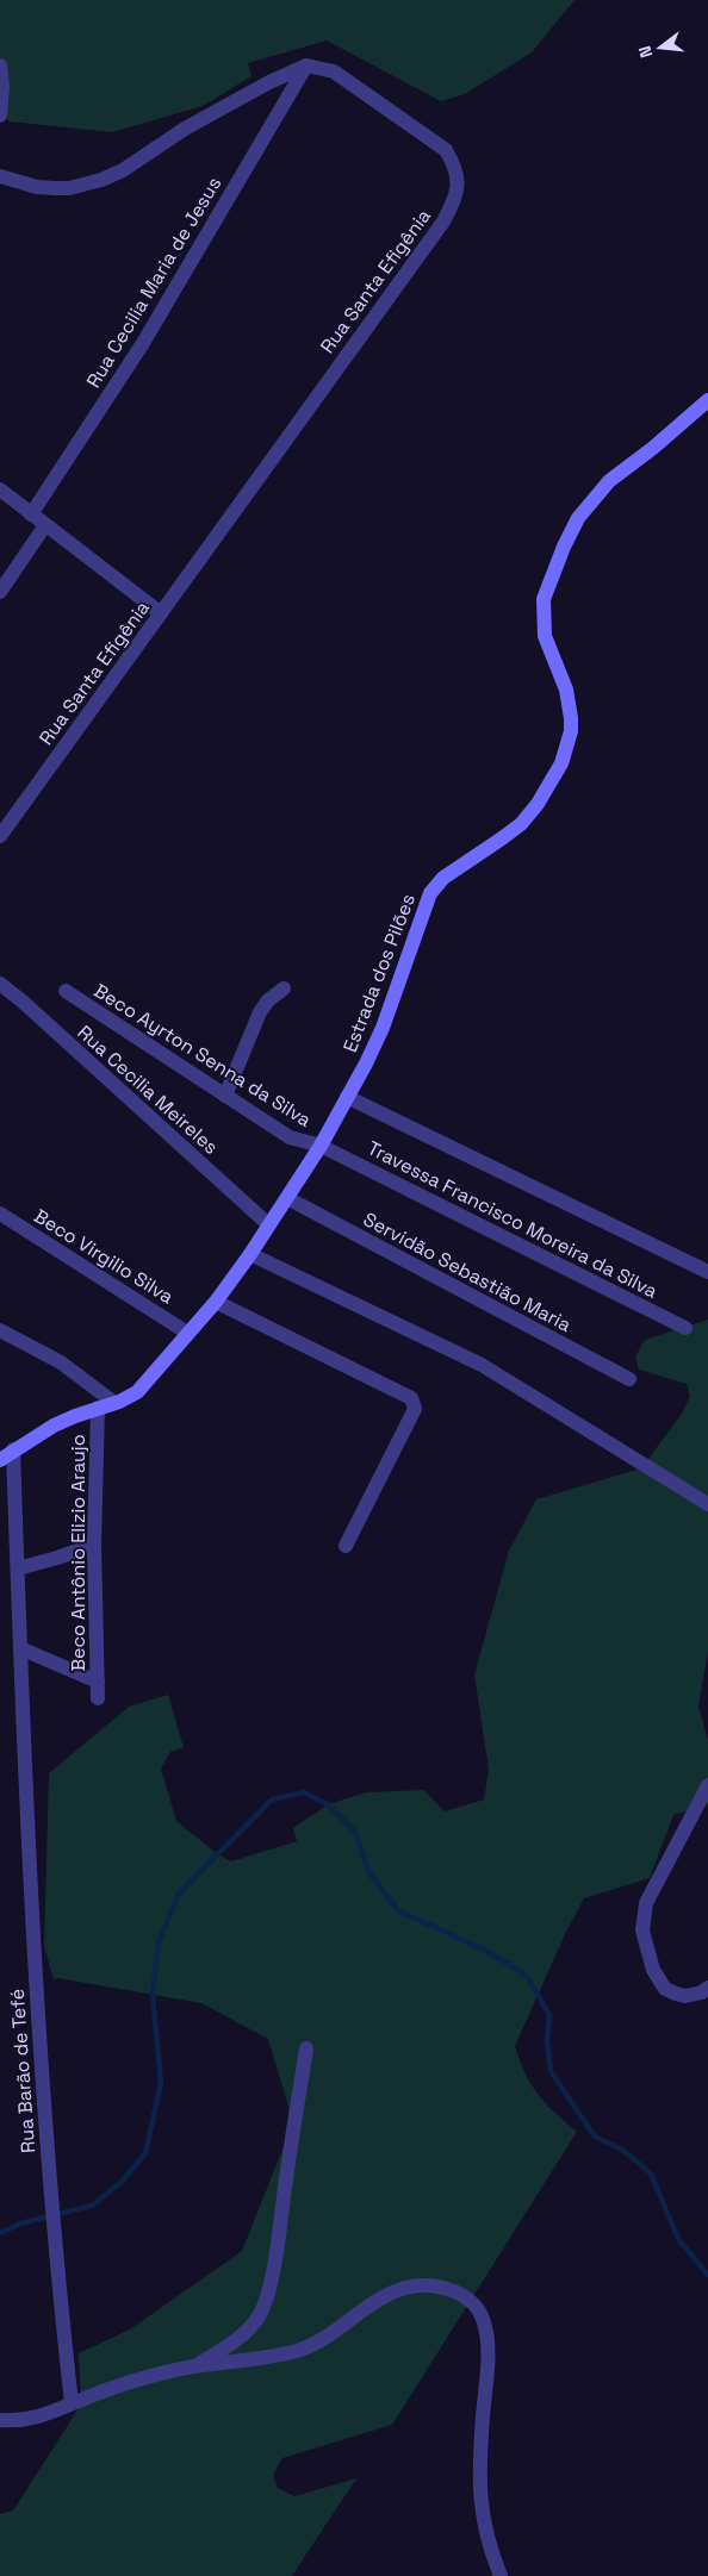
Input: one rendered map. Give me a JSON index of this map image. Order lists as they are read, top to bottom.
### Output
{
  "streets": {
    "street": [
      "Rua Santa Efigênia",
      "Rua Cecilia Maria de Jesus",
      "Estrada dos Pilões",
      "Beco Ayrton Senna da Silva",
      "Rua Cecilia Meireles",
      "Travessa Francisco Moreira da Silva",
      "Beco Virgilio Silva",
      "Servidão Sebastião Maria",
      "Beco Antônio Elizio Araujo",
      "Rua Barão de Tefé"
    ]
  },
  "crossings": [
    ["Rua Santa Efigênia", "Rua Cecilia Maria de Jesus"],
    ["Estrada dos Pilões", "Beco Ayrton Senna da Silva"],
    ["Estrada dos Pilões", "Rua Cecilia Meireles"],
    ["Estrada dos Pilões", "Travessa Francisco Moreira da Silva"],
    ["Estrada dos Pilões", "Beco Virgilio Silva"],
    ["Estrada dos Pilões", "Servidão Sebastião Maria"],
    ["Estrada dos Pilões", "Beco Antônio Elizio Araujo"],
    ["Estrada dos Pilões", "Rua Barão de Tefé"],
    ["Beco Ayrton Senna da Silva", "Travessa Francisco Moreira da Silva"]
  ],
  "north": "left"
}
